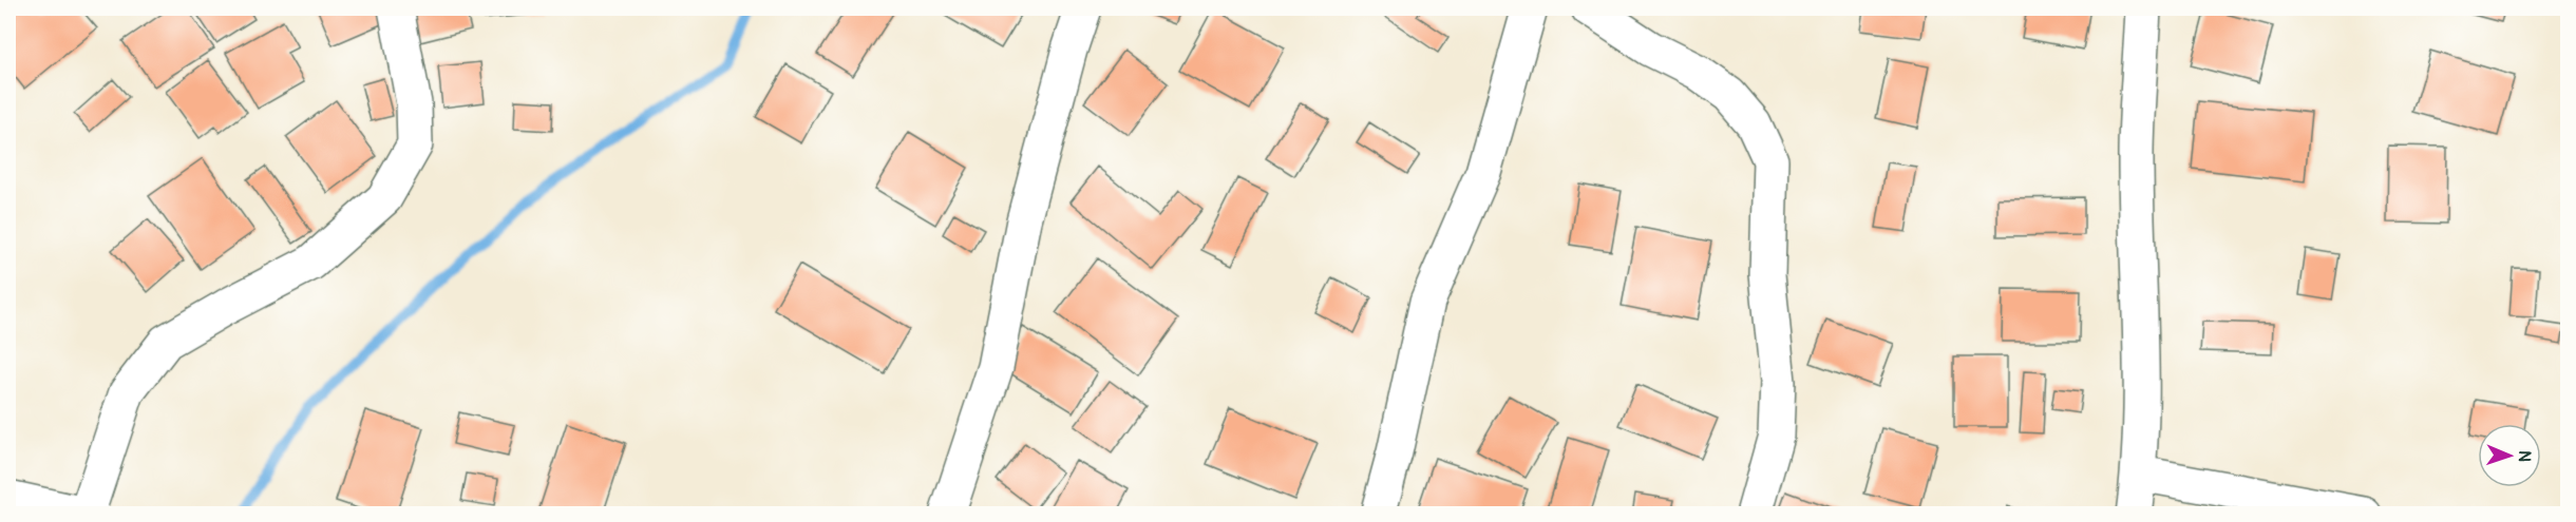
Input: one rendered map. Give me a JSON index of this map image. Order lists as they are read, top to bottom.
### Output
{
  "north": "right"
}
